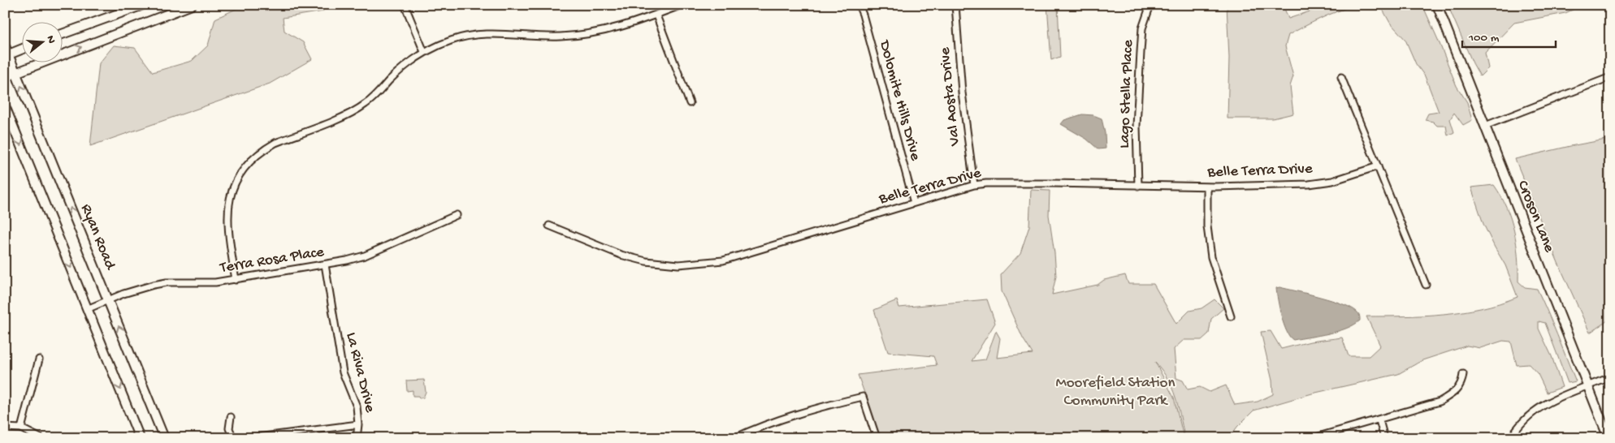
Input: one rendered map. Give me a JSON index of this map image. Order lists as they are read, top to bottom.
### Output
{
  "streets": {
    "main road": ["Croson Lane", "Ryan Road"],
    "street": [
      "Lago Stella Place",
      "Val Aosta Drive",
      "Dolomite Hills Drive",
      "Belle Terra Drive",
      "Terra Rosa Place",
      "La Riva Drive"
    ]
  },
  "crossings": [
    ["Lago Stella Place", "Belle Terra Drive"],
    ["Val Aosta Drive", "Belle Terra Drive"],
    ["Dolomite Hills Drive", "Belle Terra Drive"],
    ["Ryan Road", "Terra Rosa Place"],
    ["Terra Rosa Place", "La Riva Drive"]
  ],
  "parks": ["Moorefield Station Community Park"],
  "scale_bar": "100 m",
  "north": "right"
}
